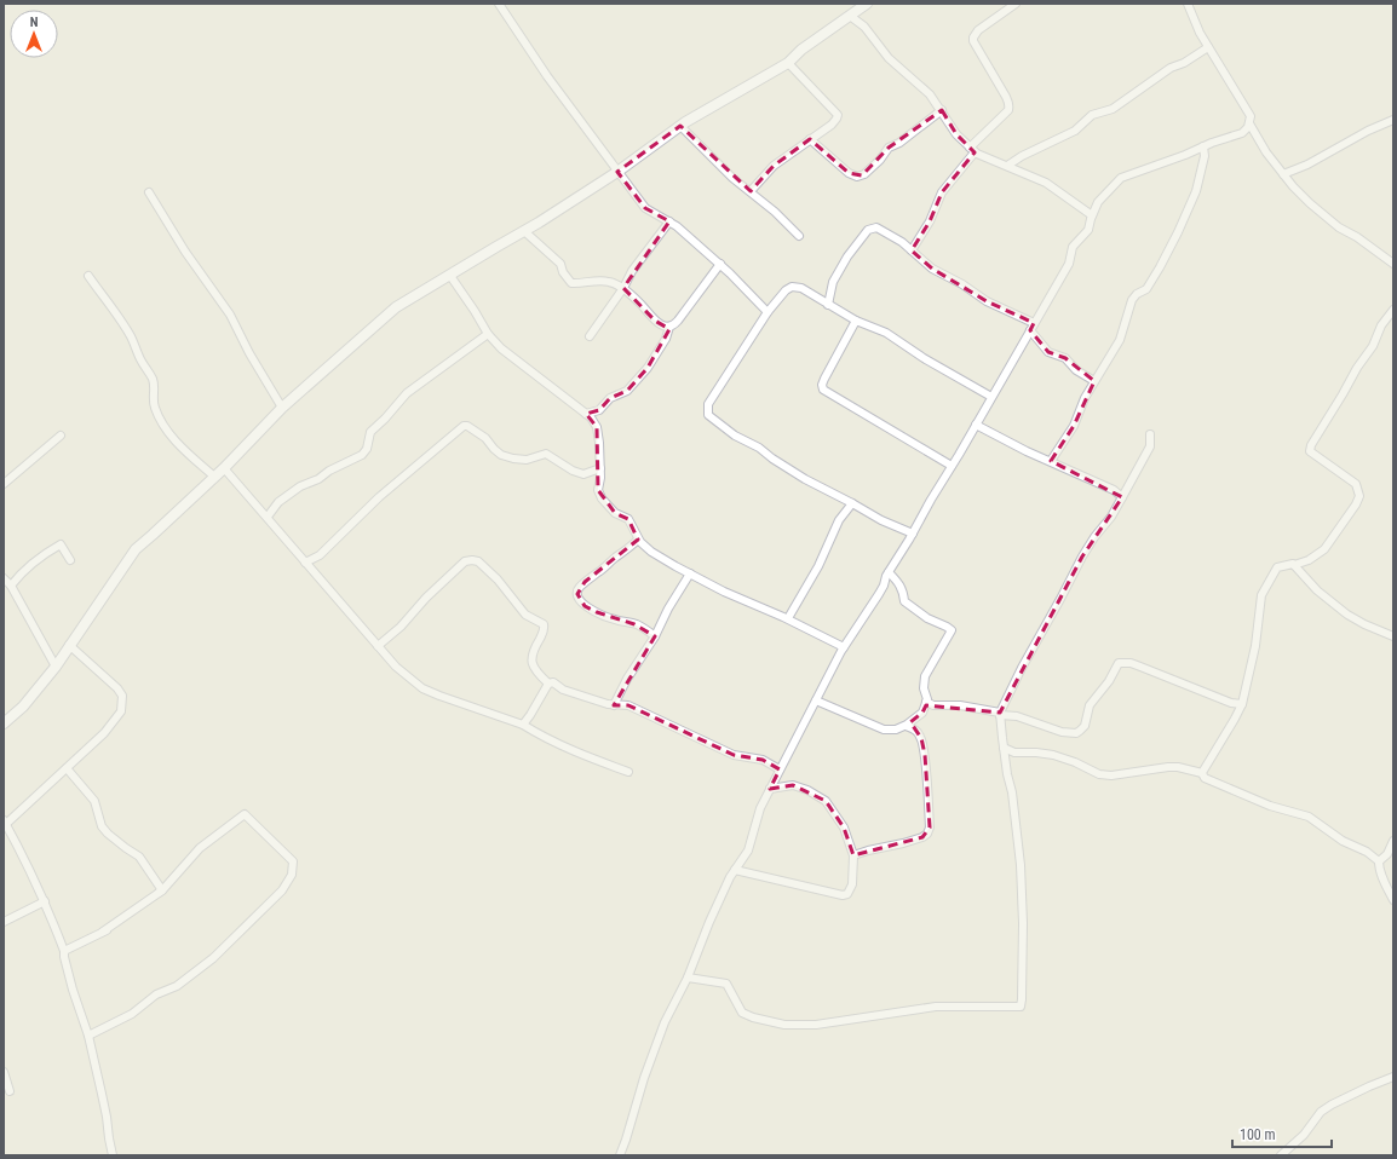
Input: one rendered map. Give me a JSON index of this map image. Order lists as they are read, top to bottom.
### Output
{
  "scale_bar": "100 m",
  "north": "top"
}
